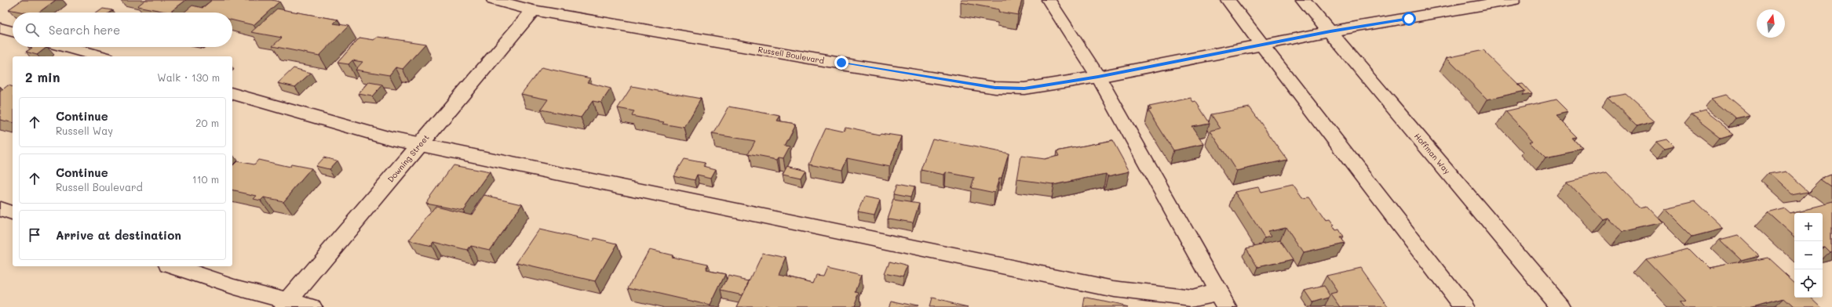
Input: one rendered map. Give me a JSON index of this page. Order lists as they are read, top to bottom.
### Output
{
  "streets": {
    "street": ["Russell Boulevard", "Hoffman Way", "Downing Street"]
  },
  "crossings": [
    ["Russell Boulevard", "Hoffman Way"],
    ["Russell Boulevard", "Downing Street"]
  ],
  "north": "top",
  "page": {
    "search": "Search here",
    "heading": ["2 min", "Walk · 130 m"],
    "list": [
      ["Continue", "Russell Way", "20 m"],
      ["Continue", "Russell Boulevard", "110 m"],
      "Arrive at destination"
    ],
    "map_buttons": ["+", "−"]
  }
}
